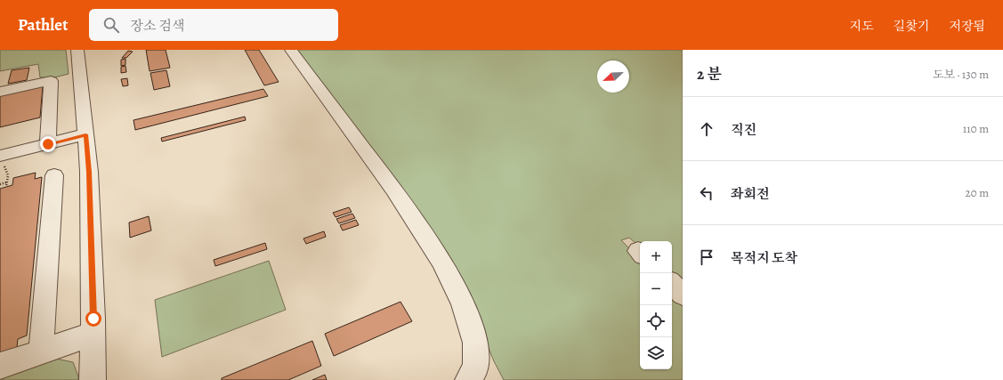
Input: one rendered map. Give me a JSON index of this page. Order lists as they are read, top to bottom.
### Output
{
  "north": "bottom left",
  "page": {
    "header": "Pathlet",
    "search": "장소 검색",
    "nav": ["지도", "길찾기", "저장됨"],
    "heading": ["2 분", "도보 · 130 m"],
    "list": [
      ["직진", "110 m"],
      ["좌회전", "20 m"],
      "목적지 도착"
    ],
    "map_buttons": ["+", "−"]
  }
}
